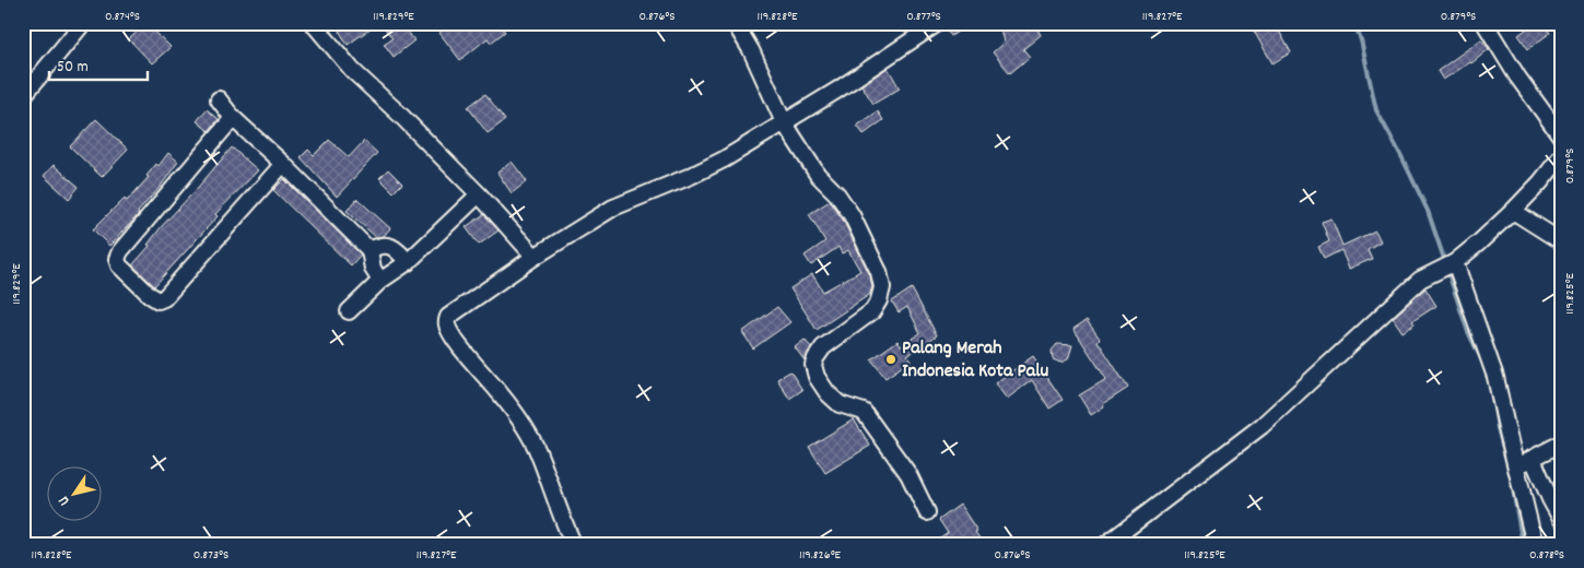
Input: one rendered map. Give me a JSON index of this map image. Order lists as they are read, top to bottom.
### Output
{
  "places": ["Palang Merah Indonesia Kota Palu"],
  "scale_bar": "50 m",
  "north": "bottom left",
  "coordinates": [
    "0.874°S",
    "119.829°E",
    "0.876°S",
    "119.828°E",
    "0.877°S",
    "119.827°E",
    "0.879°S",
    "119.825°E",
    "0.873°S",
    "119.826°E",
    "0.878°S"
  ]
}
